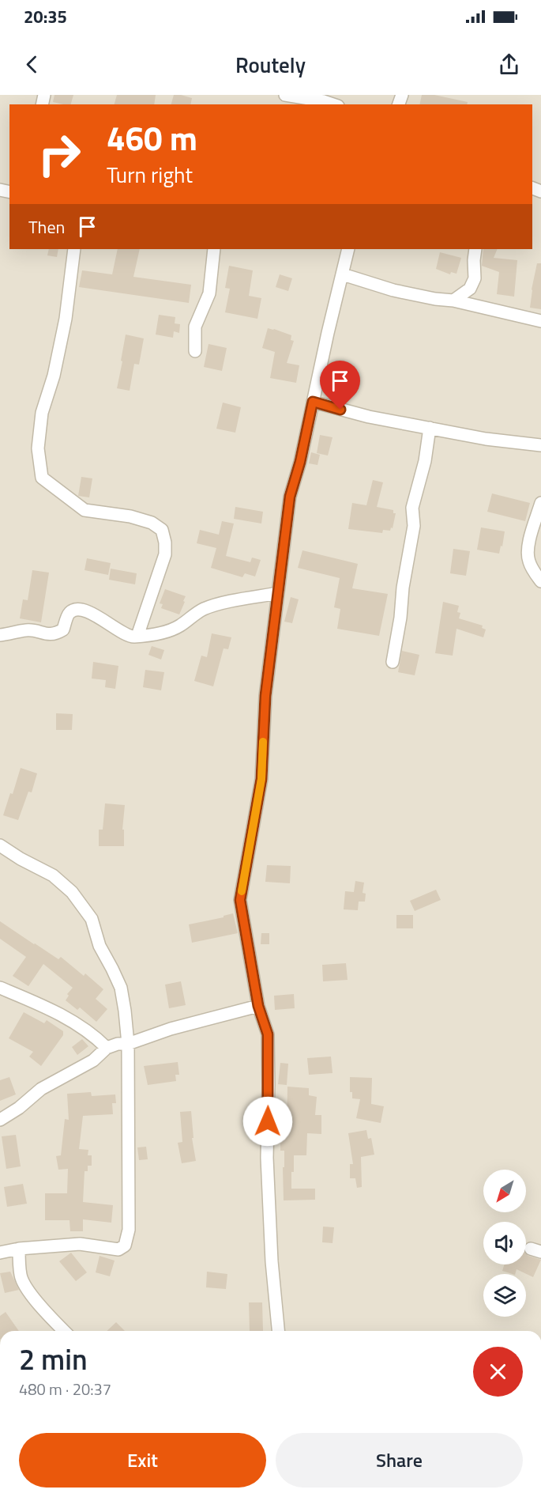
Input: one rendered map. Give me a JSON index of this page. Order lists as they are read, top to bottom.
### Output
{
  "north": "bottom left",
  "page": {
    "status": "20:35",
    "header": "Routely",
    "turn": ["460 m", "Turn right"],
    "then": "Then",
    "heading": ["2 min", "480 m · 20:37"],
    "buttons": ["Exit", "Share"]
  }
}
